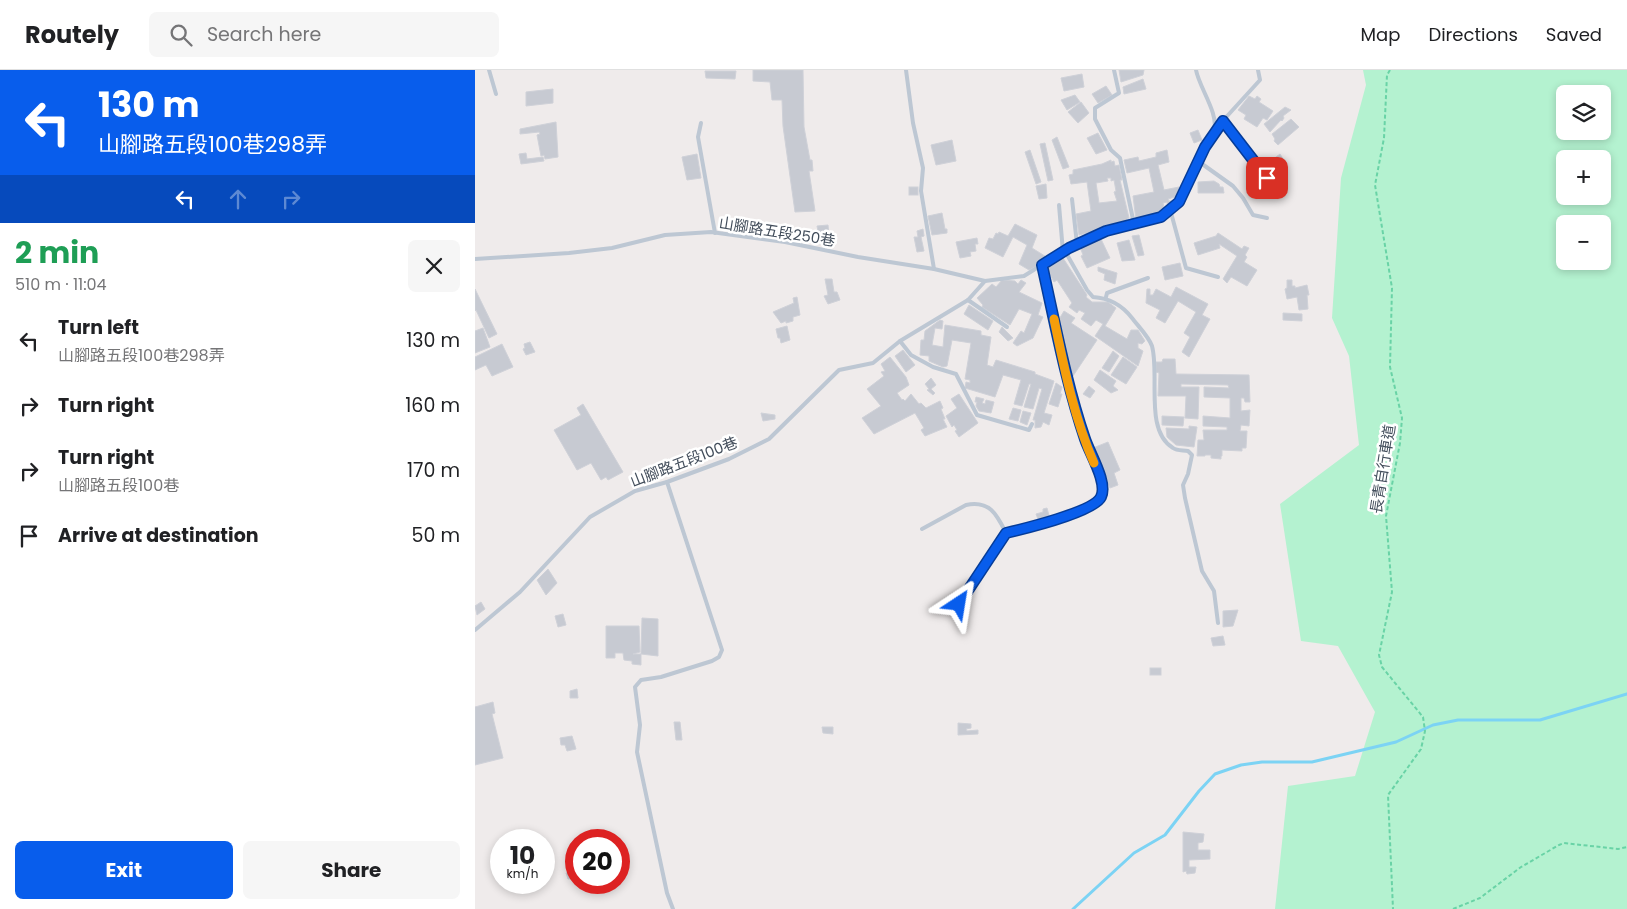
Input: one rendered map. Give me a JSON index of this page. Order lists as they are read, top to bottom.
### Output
{
  "streets": {
    "lane": ["山腳路五段250巷", "山腳路五段100巷"],
    "path": ["長青自行車道"]
  },
  "crossings": [
    ["山腳路五段250巷", "山腳路五段100巷"]
  ],
  "page": {
    "header": "Routely",
    "search": "Search here",
    "nav": ["Map", "Directions", "Saved"],
    "turn": ["130 m", "山腳路五段100巷298弄"],
    "map_buttons": ["+", "−"],
    "heading": ["2 min", "510 m · 11:04"],
    "list": [
      {
        "name": "Turn left",
        "note": "山腳路五段100巷298弄",
        "value": "130 m"
      },
      {
        "name": "Turn right",
        "value": "160 m"
      },
      {
        "name": "Turn right",
        "note": "山腳路五段100巷",
        "value": "170 m"
      },
      {
        "name": "Arrive at destination",
        "value": "50 m"
      }
    ],
    "speed": "10 km/h",
    "limit": "20",
    "buttons": ["Exit", "Share"]
  }
}
